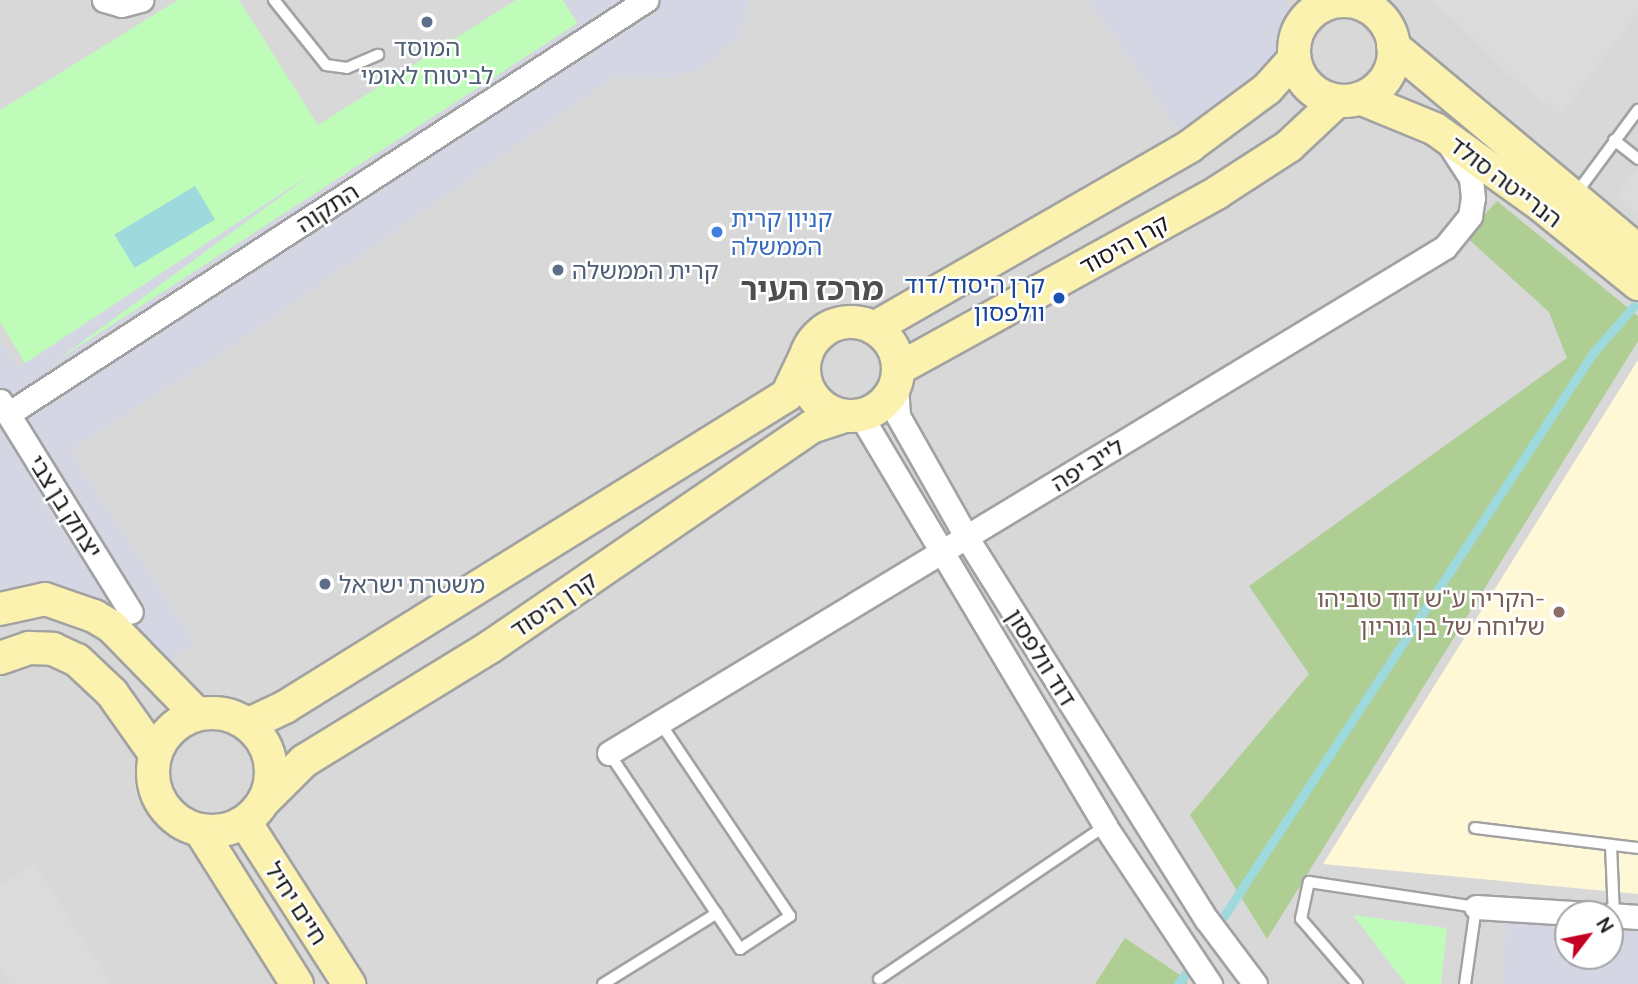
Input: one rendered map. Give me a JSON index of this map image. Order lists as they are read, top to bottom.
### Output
{
  "streets": {
    "street": [
      "הנרייטה סולד",
      "התקוה",
      "קרן היסוד",
      "לייב יפה",
      "יצחק בן צבי",
      "דוד וולפסון",
      "חיים יחיל"
    ]
  },
  "crossings": [
    ["הנרייטה סולד", "קרן היסוד"],
    ["הנרייטה סולד", "לייב יפה"],
    ["התקוה", "יצחק בן צבי"],
    ["קרן היסוד", "דוד וולפסון"],
    ["קרן היסוד", "חיים יחיל"],
    ["לייב יפה", "דוד וולפסון"]
  ],
  "districts": ["מרכז העיר"],
  "places": [
    "המוסד לביטוח לאומי",
    "קניון קרית הממשלה",
    "קרית הממשלה",
    "קרן היסוד/דוד וולפסון",
    "משטרת ישראל",
    "הקריה ע\"ש דוד טוביהו- שלוחה של בן גוריון"
  ],
  "north": "top right"
}
